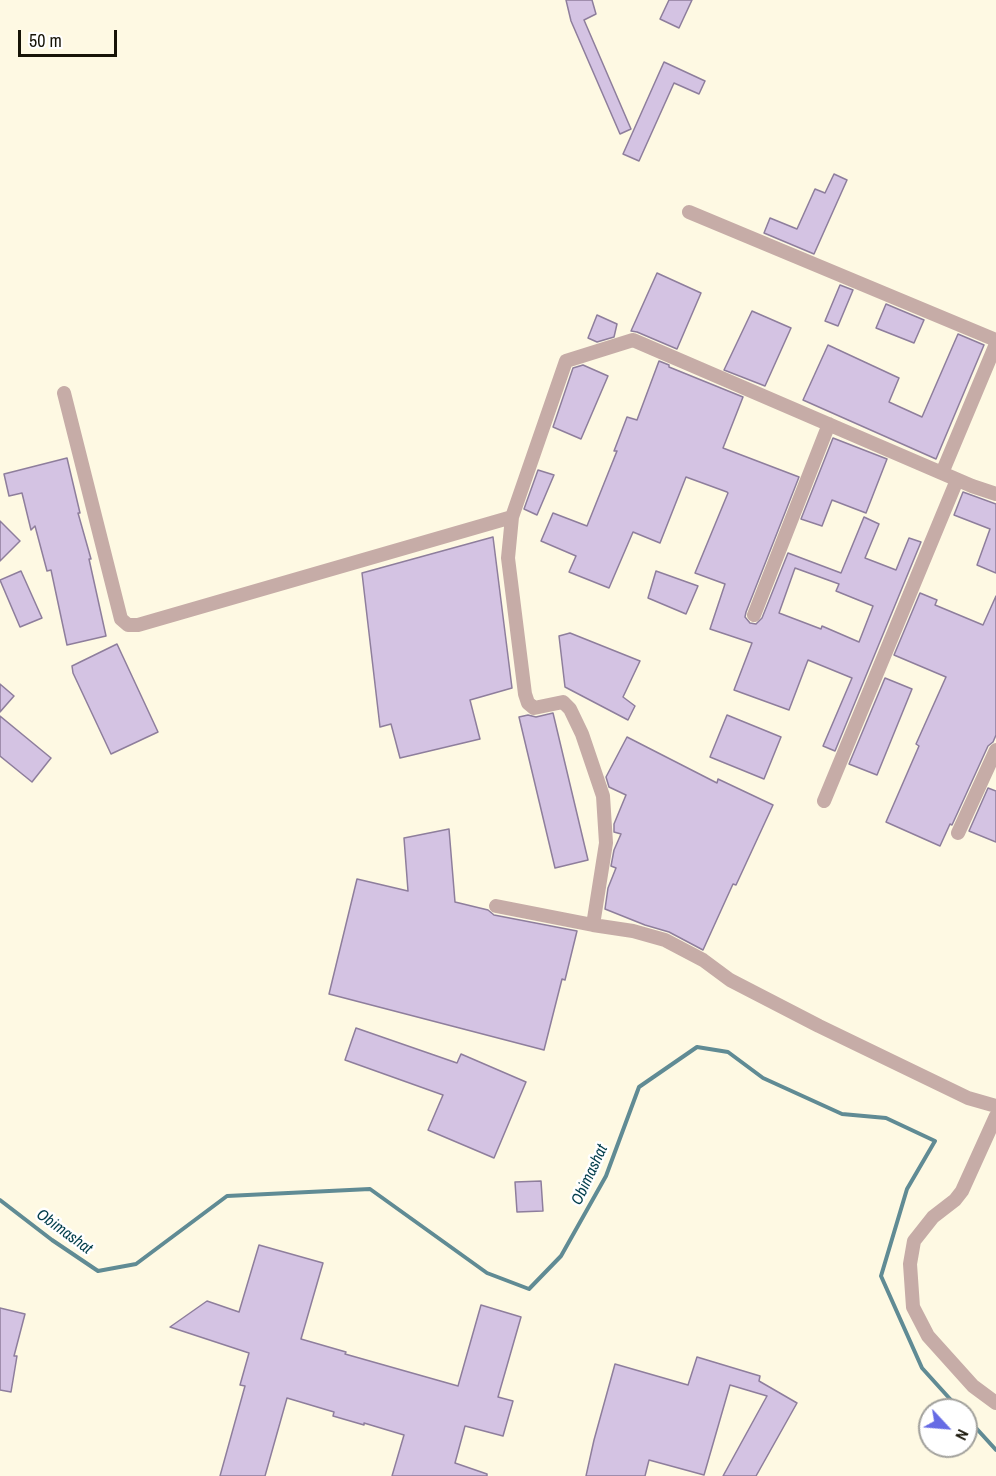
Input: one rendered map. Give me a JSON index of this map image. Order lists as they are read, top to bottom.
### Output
{
  "water": ["Obimashat"],
  "scale_bar": "50 m",
  "north": "bottom right"
}
